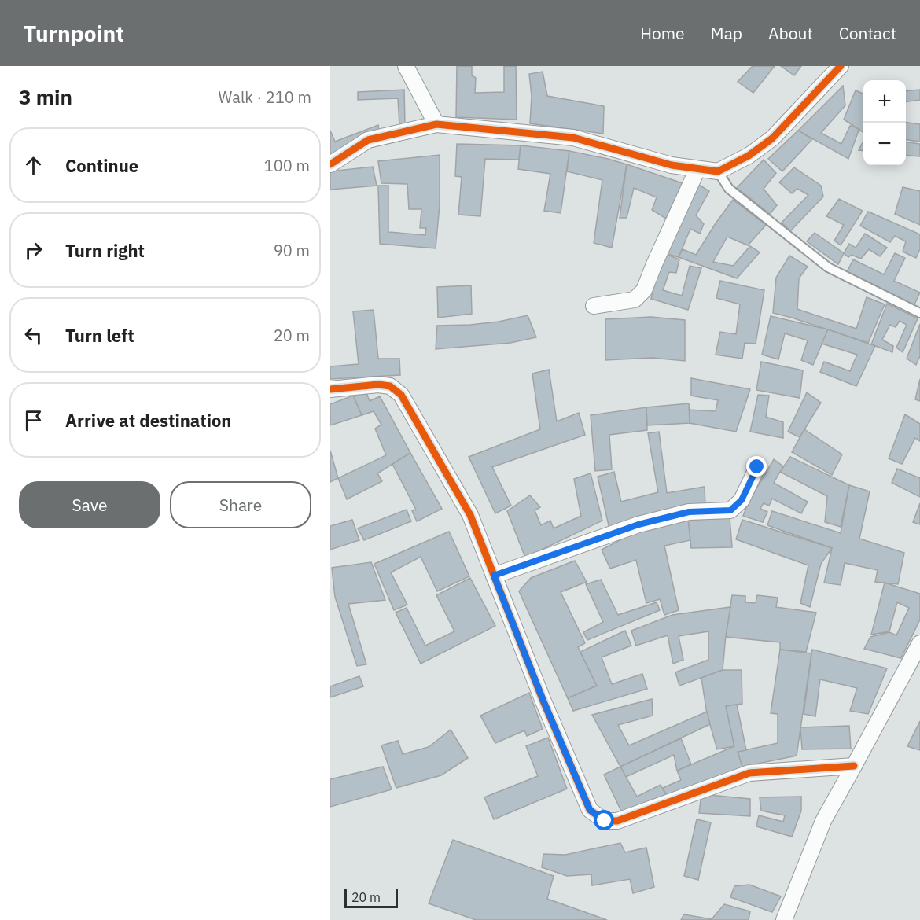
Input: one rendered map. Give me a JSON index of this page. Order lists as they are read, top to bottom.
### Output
{
  "scale_bar": "20 m",
  "page": {
    "header": "Turnpoint",
    "nav": [
      "Home",
      "Map",
      "About",
      "Contact"
    ],
    "heading": ["3 min", "Walk · 210 m"],
    "map_buttons": ["+", "−"],
    "list": [
      ["Continue", "100 m"],
      ["Turn right", "90 m"],
      ["Turn left", "20 m"],
      "Arrive at destination"
    ],
    "buttons": ["Save", "Share"],
    "scale": "20 m"
  }
}
